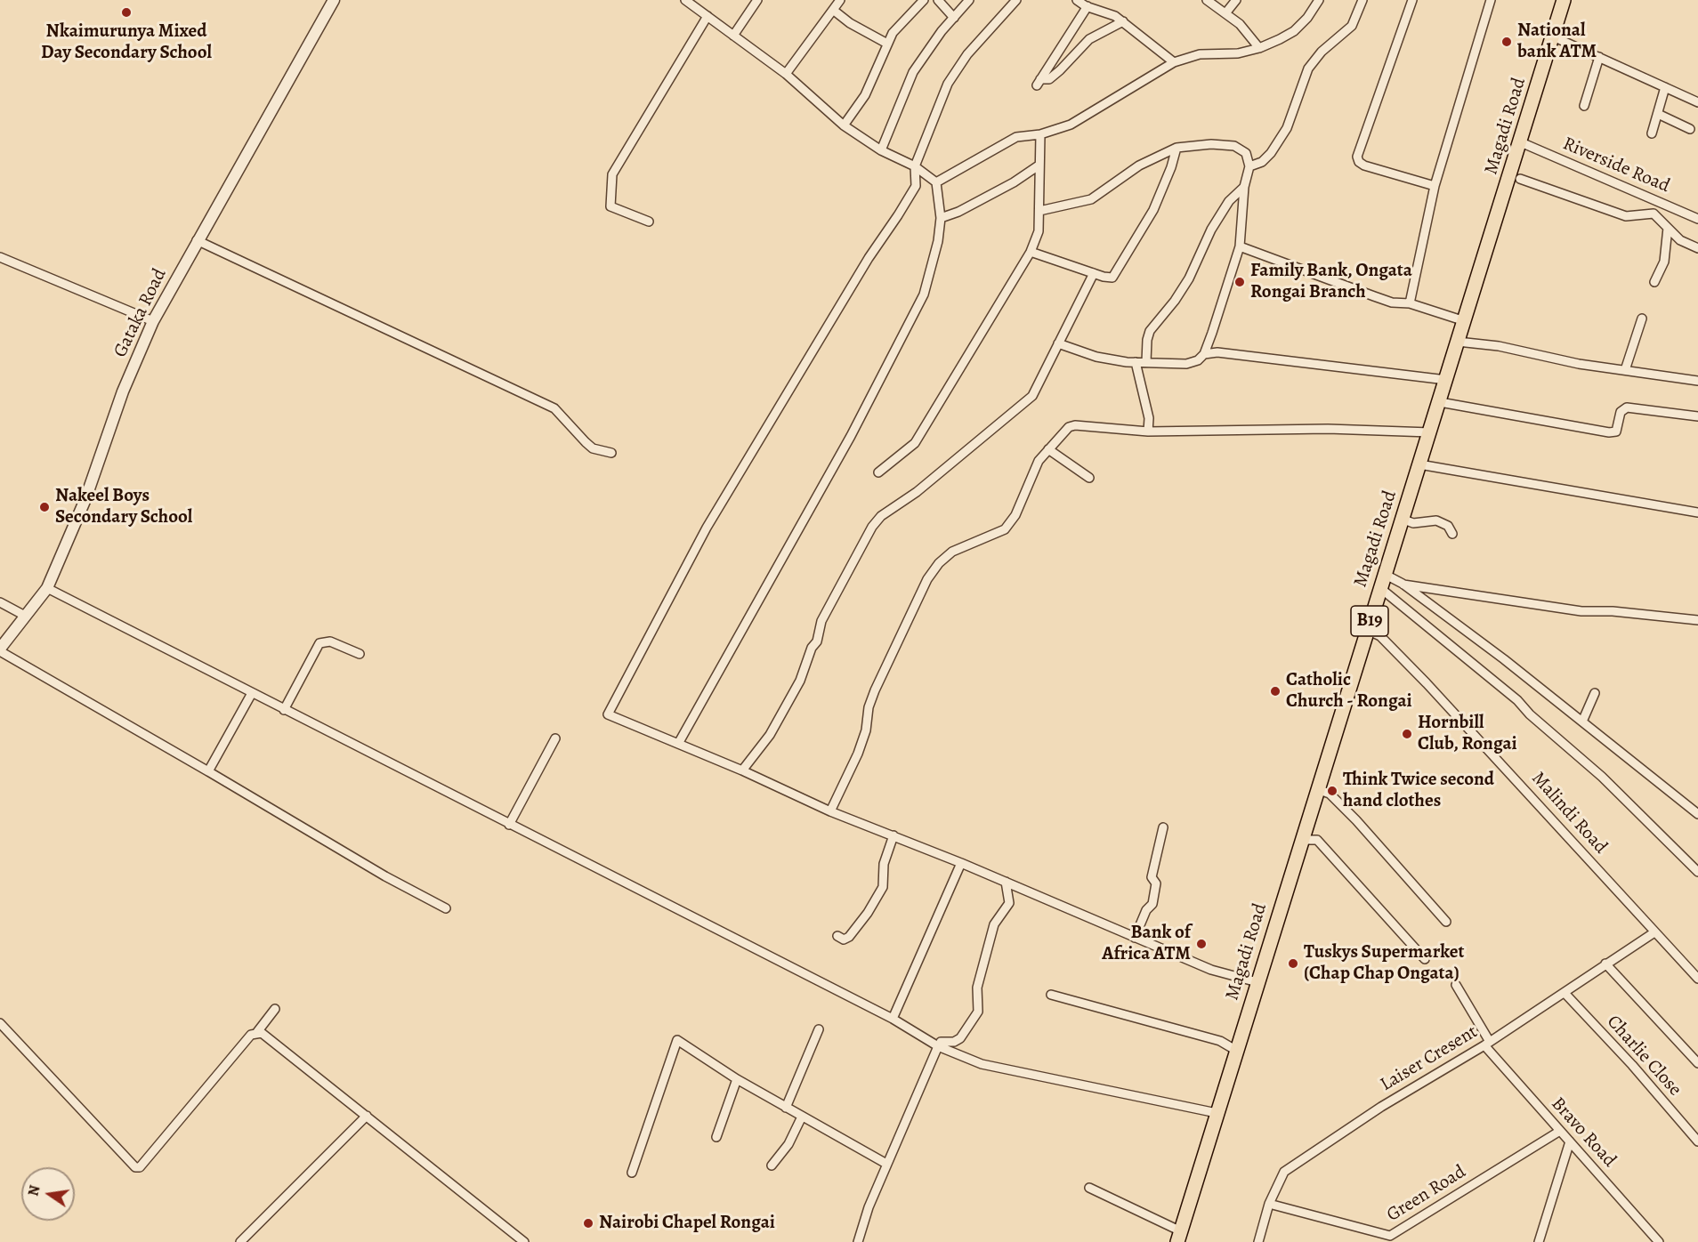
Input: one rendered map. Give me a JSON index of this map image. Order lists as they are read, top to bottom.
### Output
{
  "streets": {
    "highway": ["Magadi Road", "B19"],
    "street": [
      "Riverside Road",
      "Gataka Road",
      "Malindi Road",
      "Charlie Close",
      "Laiser Cresent",
      "Bravo Road",
      "Green Road"
    ]
  },
  "crossings": [
    ["Magadi Road", "Riverside Road"],
    ["Magadi Road", "Malindi Road"],
    ["Malindi Road", "Laiser Cresent"],
    ["Charlie Close", "Laiser Cresent"],
    ["Laiser Cresent", "Bravo Road"],
    ["Laiser Cresent", "Green Road"],
    ["Bravo Road", "Green Road"]
  ],
  "places": [
    "Nkaimurunya Mixed Day Secondary School",
    "National bank ATM",
    "Family Bank, Ongata Rongai Branch",
    "Nakeel Boys Secondary School",
    "Catholic Church - Rongai",
    "Hornbill Club, Rongai",
    "Think Twice second hand clothes",
    "Bank of Africa ATM",
    "Tuskys Supermarket (Chap Chap Ongata)",
    "Nairobi Chapel Rongai"
  ],
  "north": "left"
}
